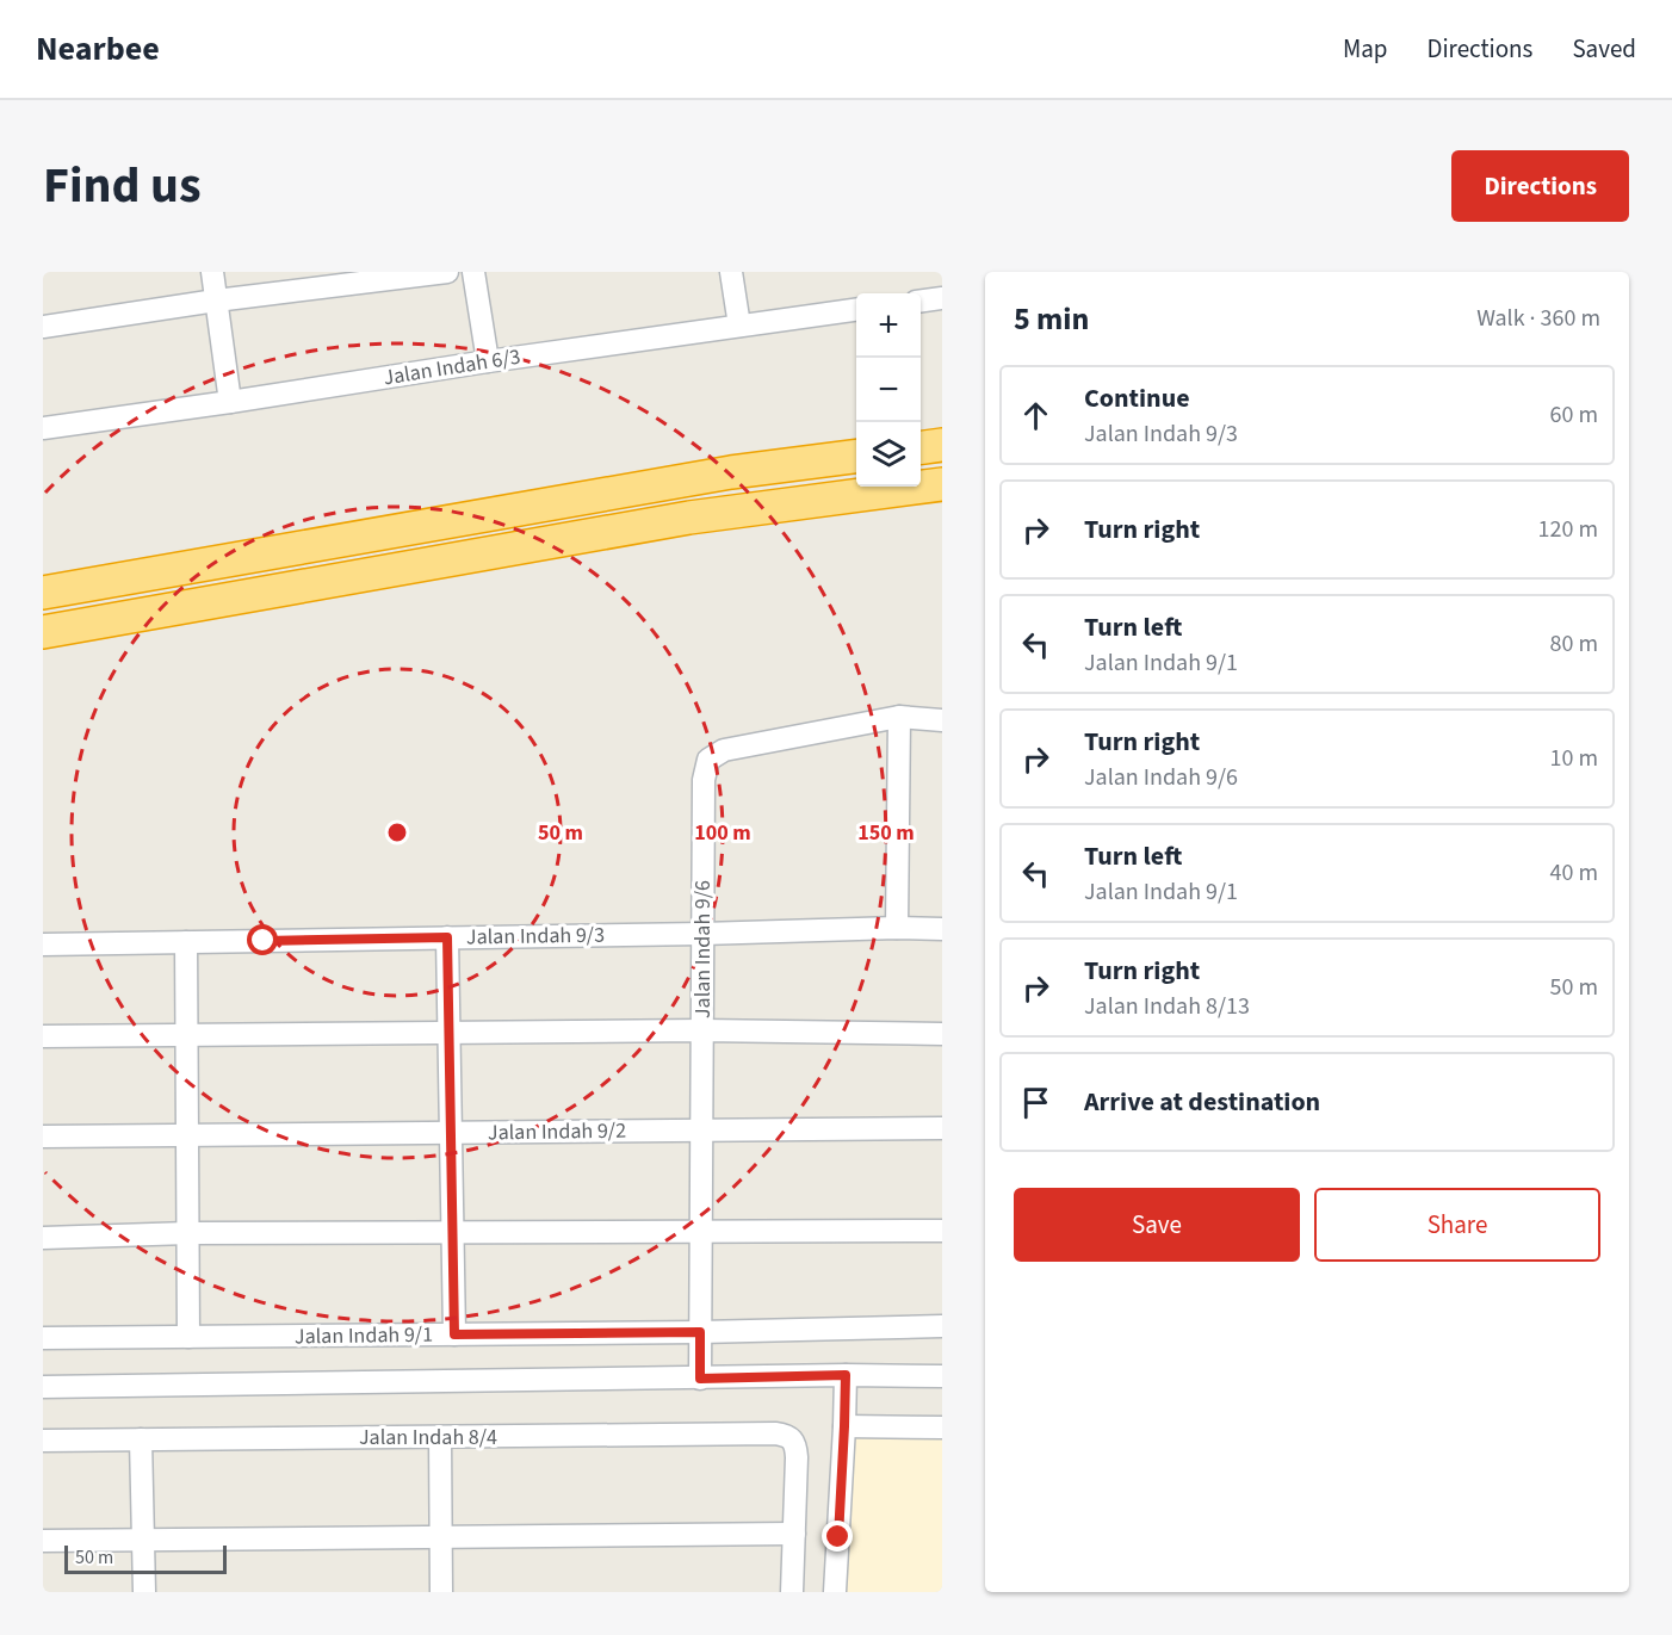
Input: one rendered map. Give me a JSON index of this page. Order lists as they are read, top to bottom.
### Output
{
  "streets": {
    "street": [
      "Jalan Indah 6/3",
      "Jalan Indah 9/3",
      "Jalan Indah 9/6",
      "Jalan Indah 9/2",
      "Jalan Indah 9/1",
      "Jalan Indah 8/4"
    ]
  },
  "crossings": [
    ["Jalan Indah 9/3", "Jalan Indah 9/6"],
    ["Jalan Indah 9/6", "Jalan Indah 9/2"],
    ["Jalan Indah 9/6", "Jalan Indah 9/1"]
  ],
  "scale_bar": "50 m",
  "page": {
    "header": "Nearbee",
    "nav": ["Map", "Directions", "Saved"],
    "title": "Find us",
    "buttons": [
      "Directions",
      ["Save", "Share"]
    ],
    "heading": ["5 min", "Walk · 360 m"],
    "map_buttons": ["+", "−"],
    "list": [
      ["Continue", "Jalan Indah 9/3", "60 m"],
      ["Turn right", "120 m"],
      ["Turn left", "Jalan Indah 9/1", "80 m"],
      ["Turn right", "Jalan Indah 9/6", "10 m"],
      ["Turn left", "Jalan Indah 9/1", "40 m"],
      ["Turn right", "Jalan Indah 8/13", "50 m"],
      "Arrive at destination"
    ],
    "scale": "50 m"
  },
  "rings": ["50 m", "100 m", "150 m"]
}
